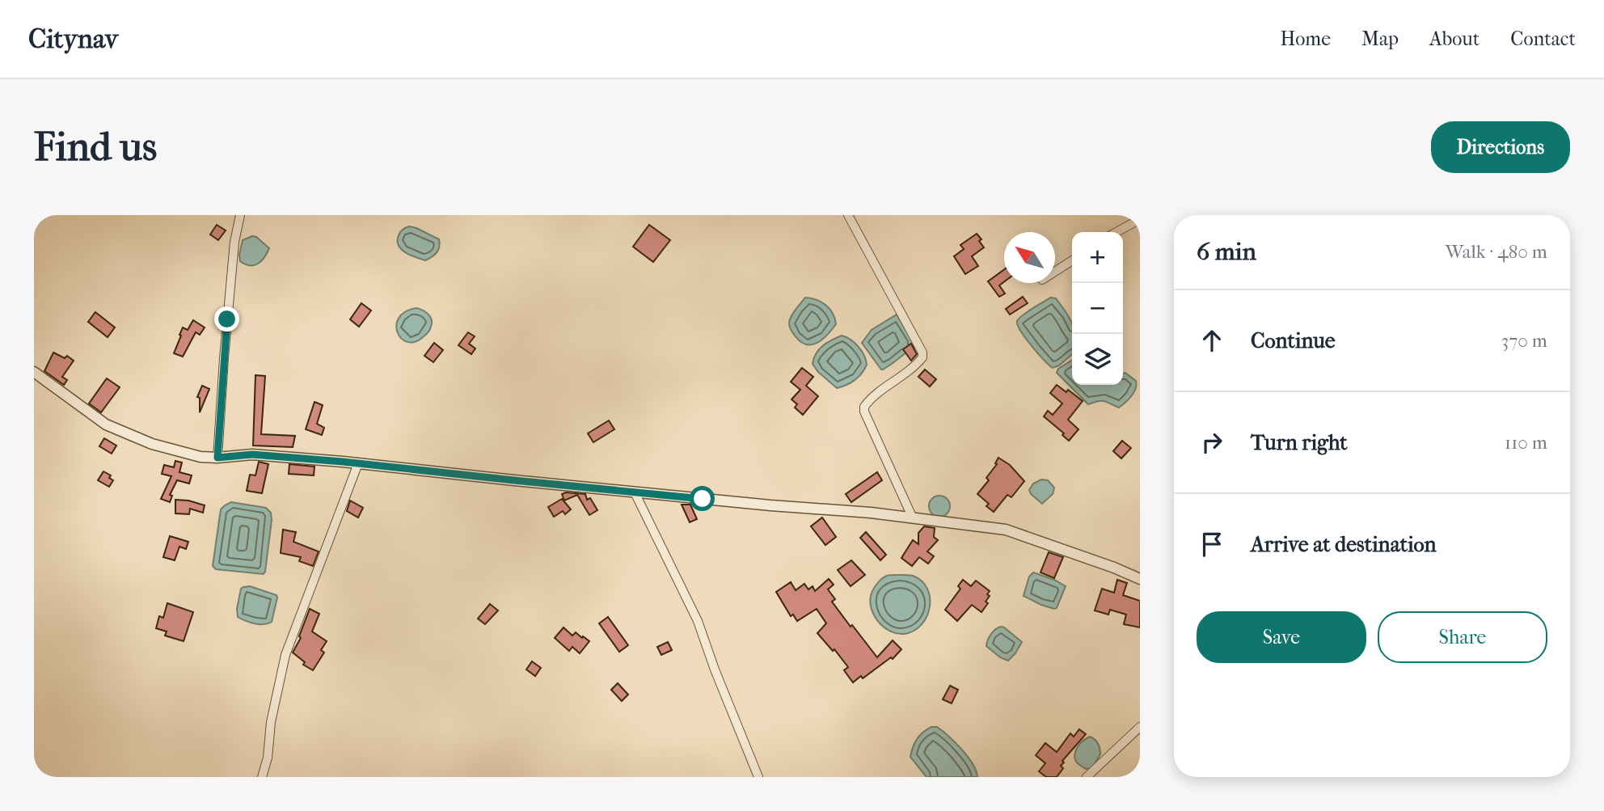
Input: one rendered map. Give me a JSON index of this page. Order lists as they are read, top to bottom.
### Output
{
  "north": "top left",
  "page": {
    "header": "Citynav",
    "nav": [
      "Home",
      "Map",
      "About",
      "Contact"
    ],
    "buttons": [
      "Directions",
      ["Save", "Share"]
    ],
    "title": "Find us",
    "heading": ["6 min", "Walk · 480 m"],
    "map_buttons": ["+", "−"],
    "list": [
      ["Continue", "370 m"],
      ["Turn right", "110 m"],
      "Arrive at destination"
    ]
  }
}
